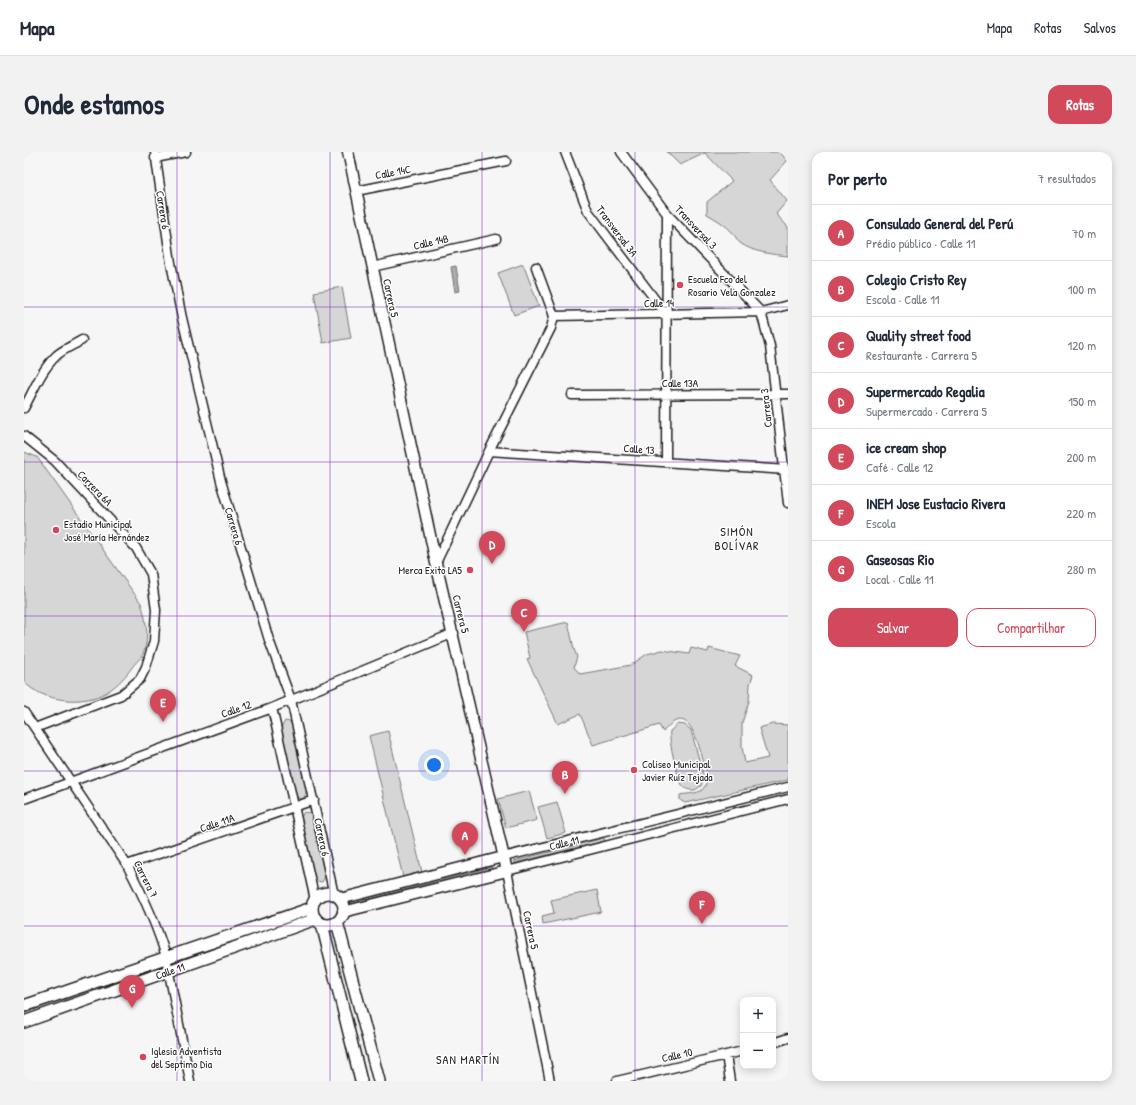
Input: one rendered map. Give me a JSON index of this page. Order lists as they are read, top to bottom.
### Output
{
  "streets": {
    "main road": ["Calle 11"],
    "street": [
      "Calle 14C",
      "Carrera 6",
      "Transversal 3",
      "Transversal 3A",
      "Calle 14B",
      "Carrera 5",
      "Calle 14",
      "Calle 13A",
      "Carrera 3",
      "Calle 13",
      "Carrera 6A",
      "Calle 12",
      "Calle 11A",
      "Carrera 7",
      "Calle 10"
    ]
  },
  "crossings": [
    ["Calle 14C", "Carrera 5"],
    ["Carrera 6", "Calle 12"],
    ["Carrera 6", "Calle 11A"],
    ["Carrera 6", "Calle 11"],
    ["Transversal 3", "Calle 14"],
    ["Transversal 3", "Carrera 3"],
    ["Transversal 3A", "Calle 14"],
    ["Calle 14B", "Carrera 5"],
    ["Carrera 5", "Calle 12"],
    ["Carrera 5", "Calle 11"],
    ["Calle 14", "Carrera 3"],
    ["Calle 13A", "Carrera 3"],
    ["Carrera 3", "Calle 13"],
    ["Carrera 6A", "Carrera 7"],
    ["Calle 12", "Carrera 7"],
    ["Calle 11A", "Carrera 7"],
    ["Calle 11", "Carrera 7"]
  ],
  "districts": ["SIMÓN BOLÍVAR", "SAN MARTÍN"],
  "places": [
    "Escuela Fco del Rosario Vela Gonzalez",
    "Estadio Municipal José María Hernández",
    "Merca Exito LA5",
    "Coliseo Municipal Javier Ruíz Tejada",
    "Iglesia Adventista del Septimo Dia"
  ],
  "page": {
    "header": "Mapa",
    "nav": ["Mapa", "Rotas", "Salvos"],
    "title": "Onde estamos",
    "buttons": [
      "Rotas",
      ["Salvar", "Compartilhar"]
    ],
    "heading": ["Por perto", "7 resultados"],
    "list": [
      {
        "mark": "A",
        "name": "Consulado General del Perú",
        "note": "Prédio público · Calle 11",
        "value": "70 m"
      },
      {
        "mark": "B",
        "name": "Colegio Cristo Rey",
        "note": "Escola · Calle 11",
        "value": "100 m"
      },
      {
        "mark": "C",
        "name": "Quality street food",
        "note": "Restaurante · Carrera 5",
        "value": "120 m"
      },
      {
        "mark": "D",
        "name": "Supermercado Regalia",
        "note": "Supermercado · Carrera 5",
        "value": "150 m"
      },
      {
        "mark": "E",
        "name": "ice cream shop",
        "note": "Café · Calle 12",
        "value": "200 m"
      },
      {
        "mark": "F",
        "name": "INEM Jose Eustacio Rivera",
        "note": "Escola",
        "value": "220 m"
      },
      {
        "mark": "G",
        "name": "Gaseosas Rio",
        "note": "Local · Calle 11",
        "value": "280 m"
      }
    ],
    "pins": [
      "D",
      "C",
      "E",
      "B",
      "A",
      "F",
      "G"
    ],
    "map_buttons": ["+", "−"]
  }
}
